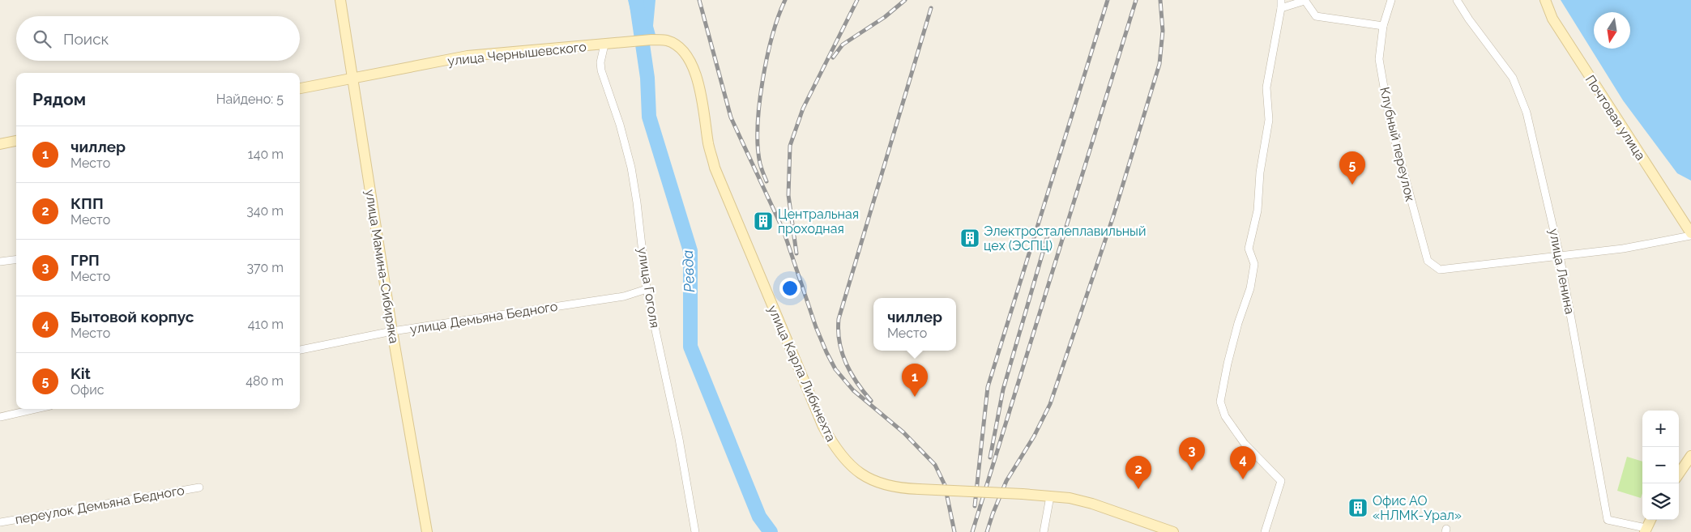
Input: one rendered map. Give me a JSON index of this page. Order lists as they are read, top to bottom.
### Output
{
  "streets": {
    "main road": [
      "улица Чернышевского",
      "Почтовая улица",
      "улица Мамина-Сибиряка",
      "улица Карла Либкнехта"
    ],
    "street": [
      "Клубный переулок",
      "улица Ленина",
      "улица Гоголя",
      "улица Демьяна Бедного",
      "переулок Демьяна Бедного"
    ]
  },
  "crossings": [
    ["улица Чернышевского", "улица Мамина-Сибиряка"],
    ["улица Чернышевского", "улица Гоголя"],
    ["улица Чернышевского", "улица Карла Либкнехта"],
    ["Клубный переулок", "улица Ленина"],
    ["улица Мамина-Сибиряка", "улица Демьяна Бедного"],
    ["улица Гоголя", "улица Демьяна Бедного"]
  ],
  "water": ["Ревда"],
  "places": {
    "building": ["Центральная проходная", "Электросталеплавильный цех (ЭСПЦ)", "Офис АО «НЛМК-Урал»"]
  },
  "north": "bottom",
  "page": {
    "search": "Поиск",
    "heading": ["Рядом", "Найдено: 5"],
    "list": [
      {
        "mark": "1",
        "name": "чиллер",
        "note": "Место",
        "value": "140 m"
      },
      {
        "mark": "2",
        "name": "КПП",
        "note": "Место",
        "value": "340 m"
      },
      {
        "mark": "3",
        "name": "ГРП",
        "note": "Место",
        "value": "370 m"
      },
      {
        "mark": "4",
        "name": "Бытовой корпус",
        "note": "Место",
        "value": "410 m"
      },
      {
        "mark": "5",
        "name": "Kit",
        "note": "Офис",
        "value": "480 m"
      }
    ],
    "pins": [
      "5",
      "1",
      "3",
      "4",
      "2"
    ],
    "popup": ["чиллер", "Место"],
    "map_buttons": ["+", "−"]
  }
}
